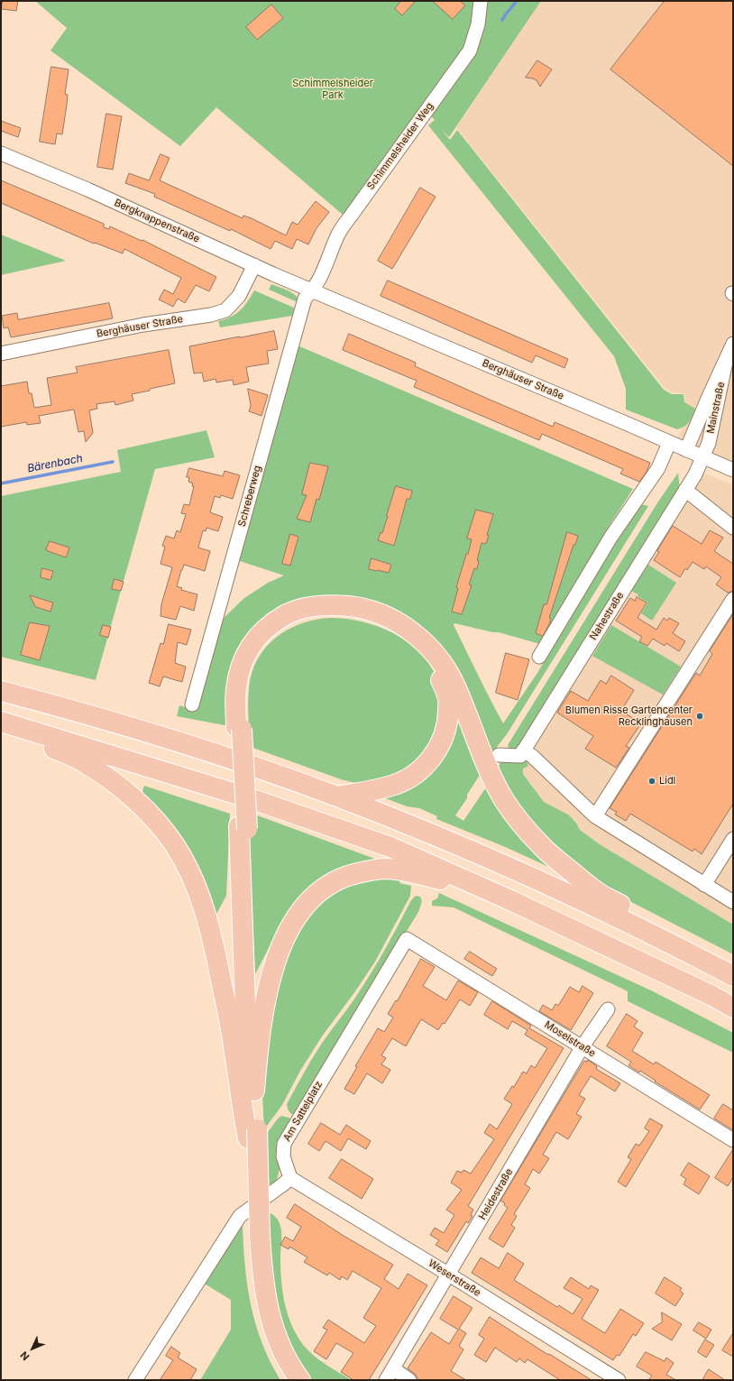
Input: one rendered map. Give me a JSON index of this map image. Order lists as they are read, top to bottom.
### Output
{
  "streets": {
    "street": [
      "Schimmelsheider Weg",
      "Bergknappenstraße",
      "Berghäuser Straße",
      "Mainstraße",
      "Schreberweg",
      "Nahestraße",
      "Moselstraße",
      "Am Sattelplatz",
      "Heidestraße",
      "Weserstraße"
    ]
  },
  "crossings": [
    ["Schimmelsheider Weg", "Bergknappenstraße"],
    ["Schimmelsheider Weg", "Berghäuser Straße"],
    ["Schimmelsheider Weg", "Schreberweg"],
    ["Bergknappenstraße", "Berghäuser Straße"],
    ["Bergknappenstraße", "Schreberweg"],
    ["Berghäuser Straße", "Mainstraße"],
    ["Berghäuser Straße", "Schreberweg"],
    ["Berghäuser Straße", "Nahestraße"],
    ["Mainstraße", "Nahestraße"],
    ["Moselstraße", "Am Sattelplatz"],
    ["Moselstraße", "Heidestraße"],
    ["Am Sattelplatz", "Weserstraße"],
    ["Heidestraße", "Weserstraße"]
  ],
  "water": ["Bärenbach"],
  "parks": ["Schimmelsheider Park"],
  "places": ["Blumen Risse Gartencenter Recklinghausen", "Lidl"],
  "north": "bottom left"
}
